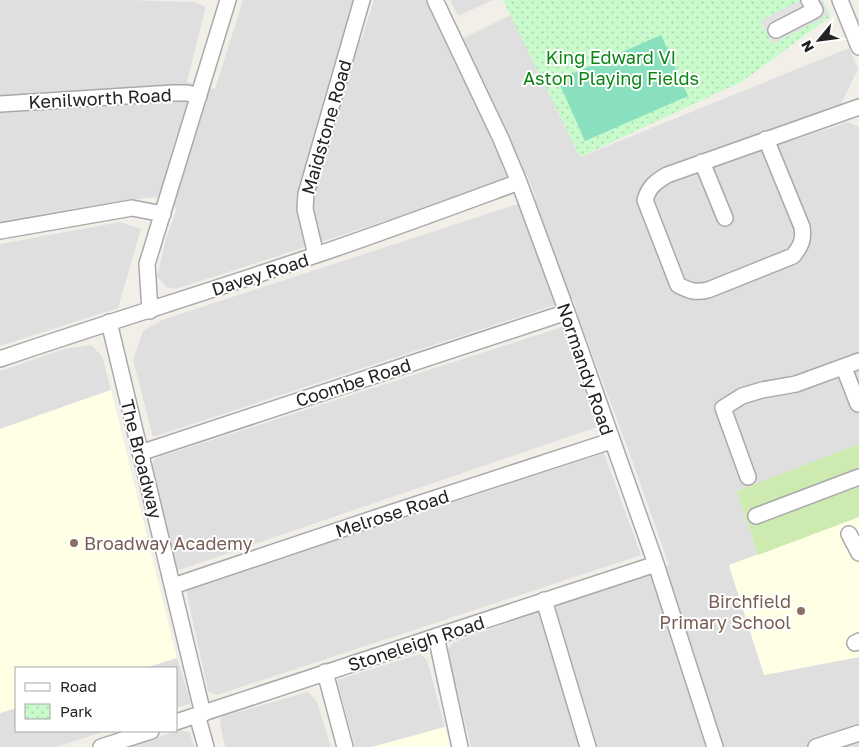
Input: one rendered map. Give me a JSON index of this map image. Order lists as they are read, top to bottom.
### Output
{
  "streets": {
    "street": [
      "Kenilworth Road",
      "Maidstone Road",
      "Davey Road",
      "Normandy Road",
      "Coombe Road",
      "The Broadway",
      "Melrose Road",
      "Stoneleigh Road"
    ]
  },
  "crossings": [
    ["Maidstone Road", "Davey Road"],
    ["Davey Road", "Normandy Road"],
    ["Davey Road", "The Broadway"],
    ["Normandy Road", "Coombe Road"],
    ["Normandy Road", "Melrose Road"],
    ["Normandy Road", "Stoneleigh Road"],
    ["Coombe Road", "The Broadway"],
    ["The Broadway", "Melrose Road"],
    ["The Broadway", "Stoneleigh Road"]
  ],
  "parks": ["King Edward VI Aston Playing Fields"],
  "places": ["Broadway Academy", "Birchfield Primary School"],
  "legend": ["Road", "Park"],
  "north": "bottom left"
}
